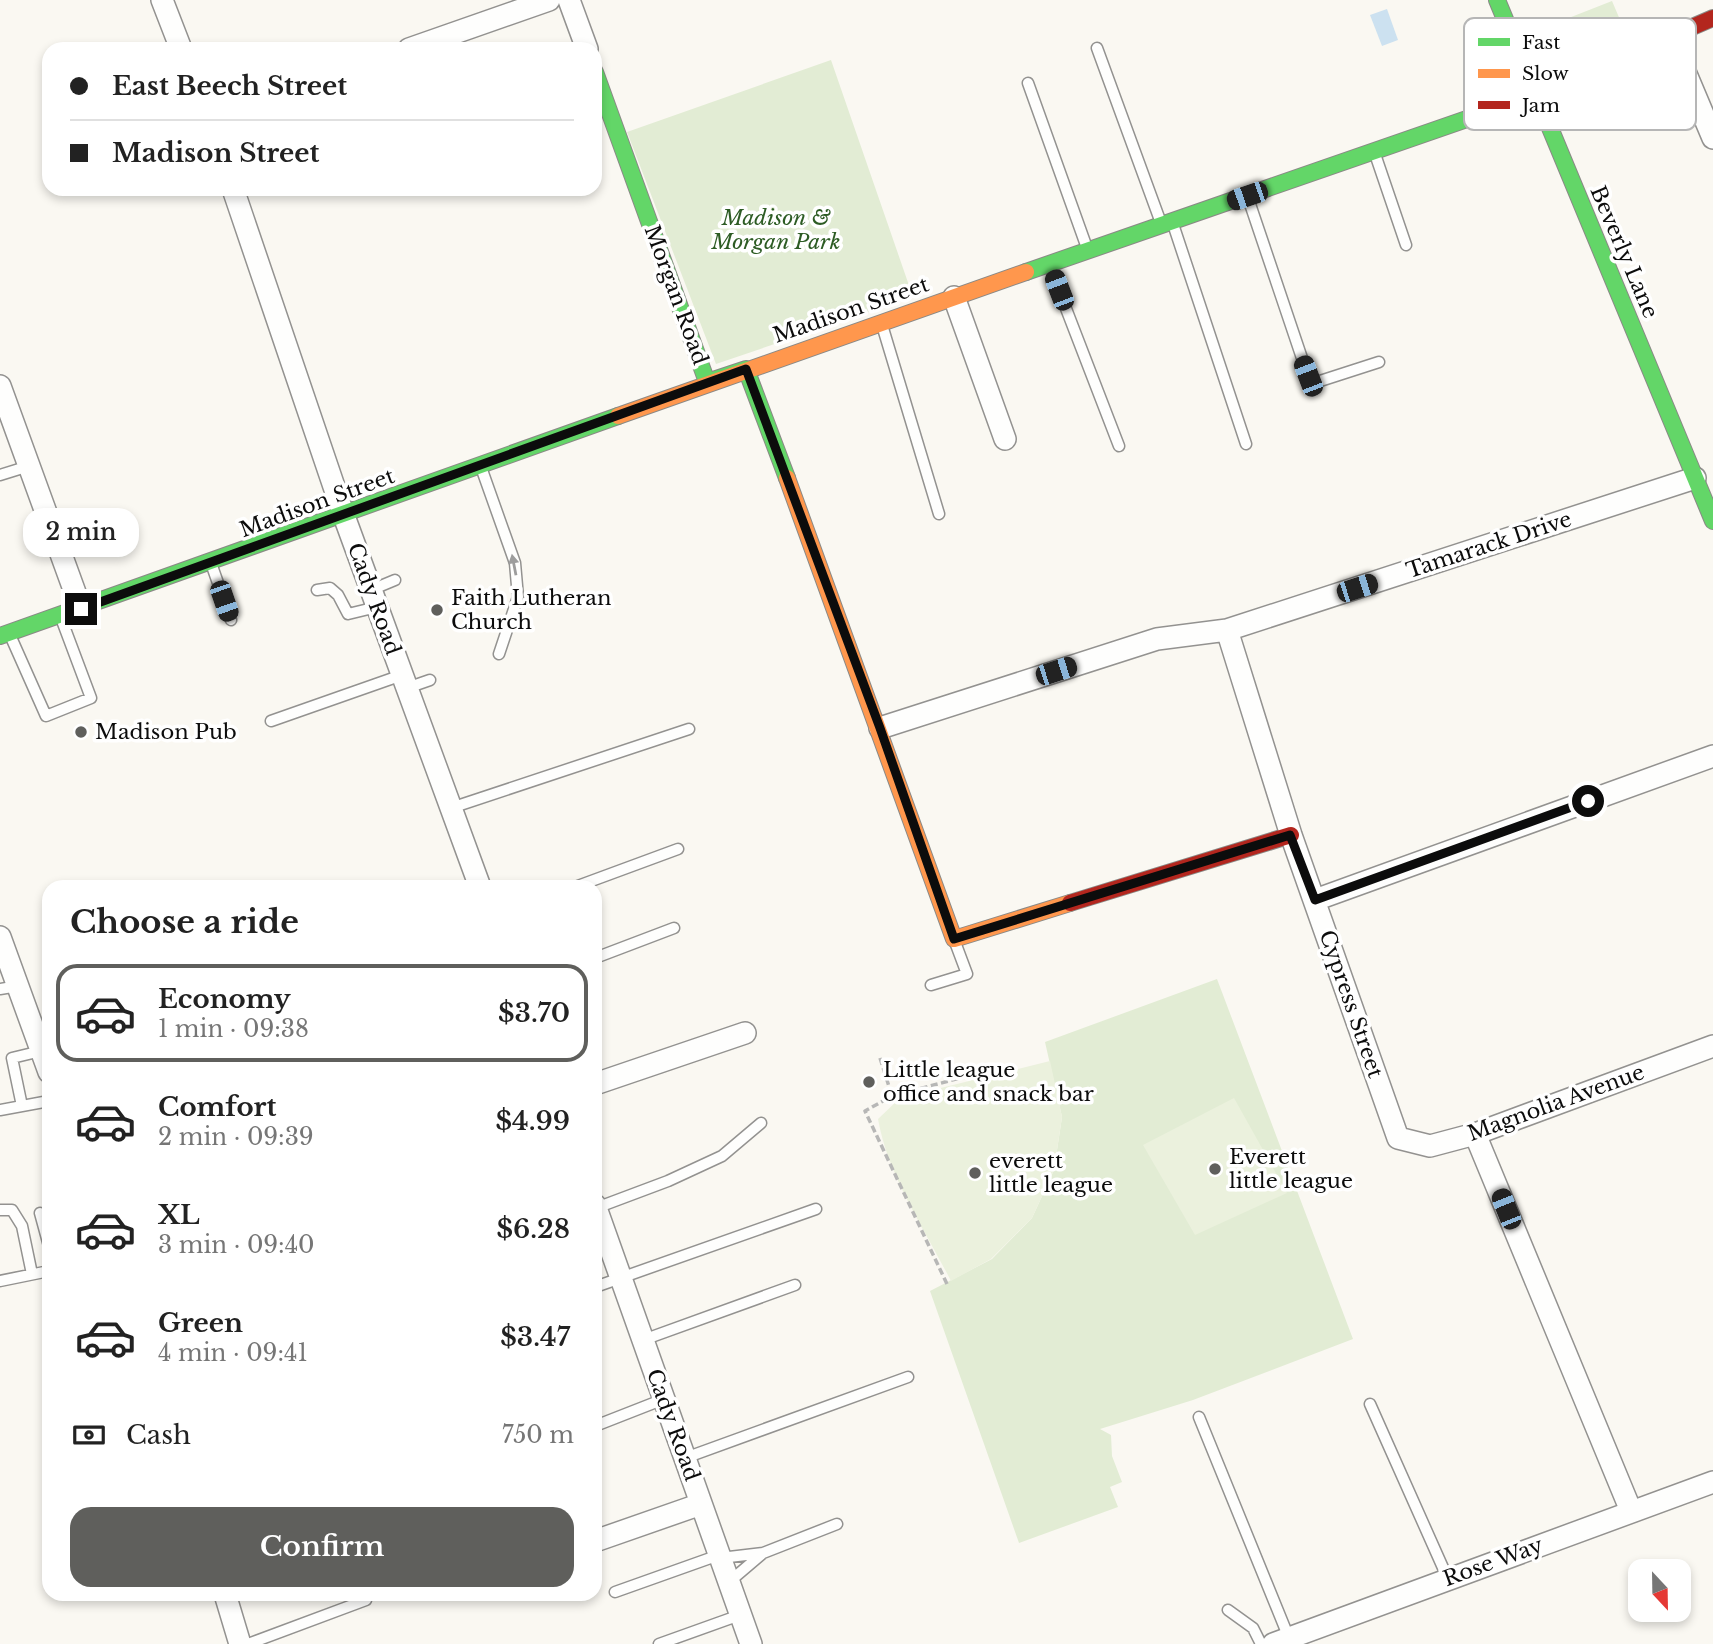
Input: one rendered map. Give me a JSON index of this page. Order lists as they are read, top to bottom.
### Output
{
  "streets": {
    "street": [
      "Beverly Lane",
      "Morgan Road",
      "Madison Street",
      "Tamarack Drive",
      "Cady Road",
      "Cypress Street",
      "Magnolia Avenue",
      "Rose Way"
    ]
  },
  "crossings": [
    ["Beverly Lane", "Tamarack Drive"],
    ["Morgan Road", "Madison Street"],
    ["Madison Street", "Cady Road"],
    ["Tamarack Drive", "Cypress Street"],
    ["Cypress Street", "Magnolia Avenue"]
  ],
  "parks": ["Madison & Morgan Park"],
  "places": [
    "Faith Lutheran Church",
    "Madison Pub",
    "Little league office and snack bar",
    "Everett little league",
    "everett little league"
  ],
  "legend": ["Fast", "Slow", "Jam"],
  "north": "bottom",
  "page": {
    "banner": ["East Beech Street", "Madison Street"],
    "bubble": "2 min",
    "heading": "Choose a ride",
    "list": [
      {
        "name": "Economy",
        "note": "1 min · 09:38",
        "value": "$3.70"
      },
      {
        "name": "Comfort",
        "note": "2 min · 09:39",
        "value": "$4.99"
      },
      {
        "name": "XL",
        "note": "3 min · 09:40",
        "value": "$6.28"
      },
      {
        "name": "Green",
        "note": "4 min · 09:41",
        "value": "$3.47"
      }
    ],
    "pay": ["Cash", "750 m"],
    "buttons": "Confirm"
  }
}
